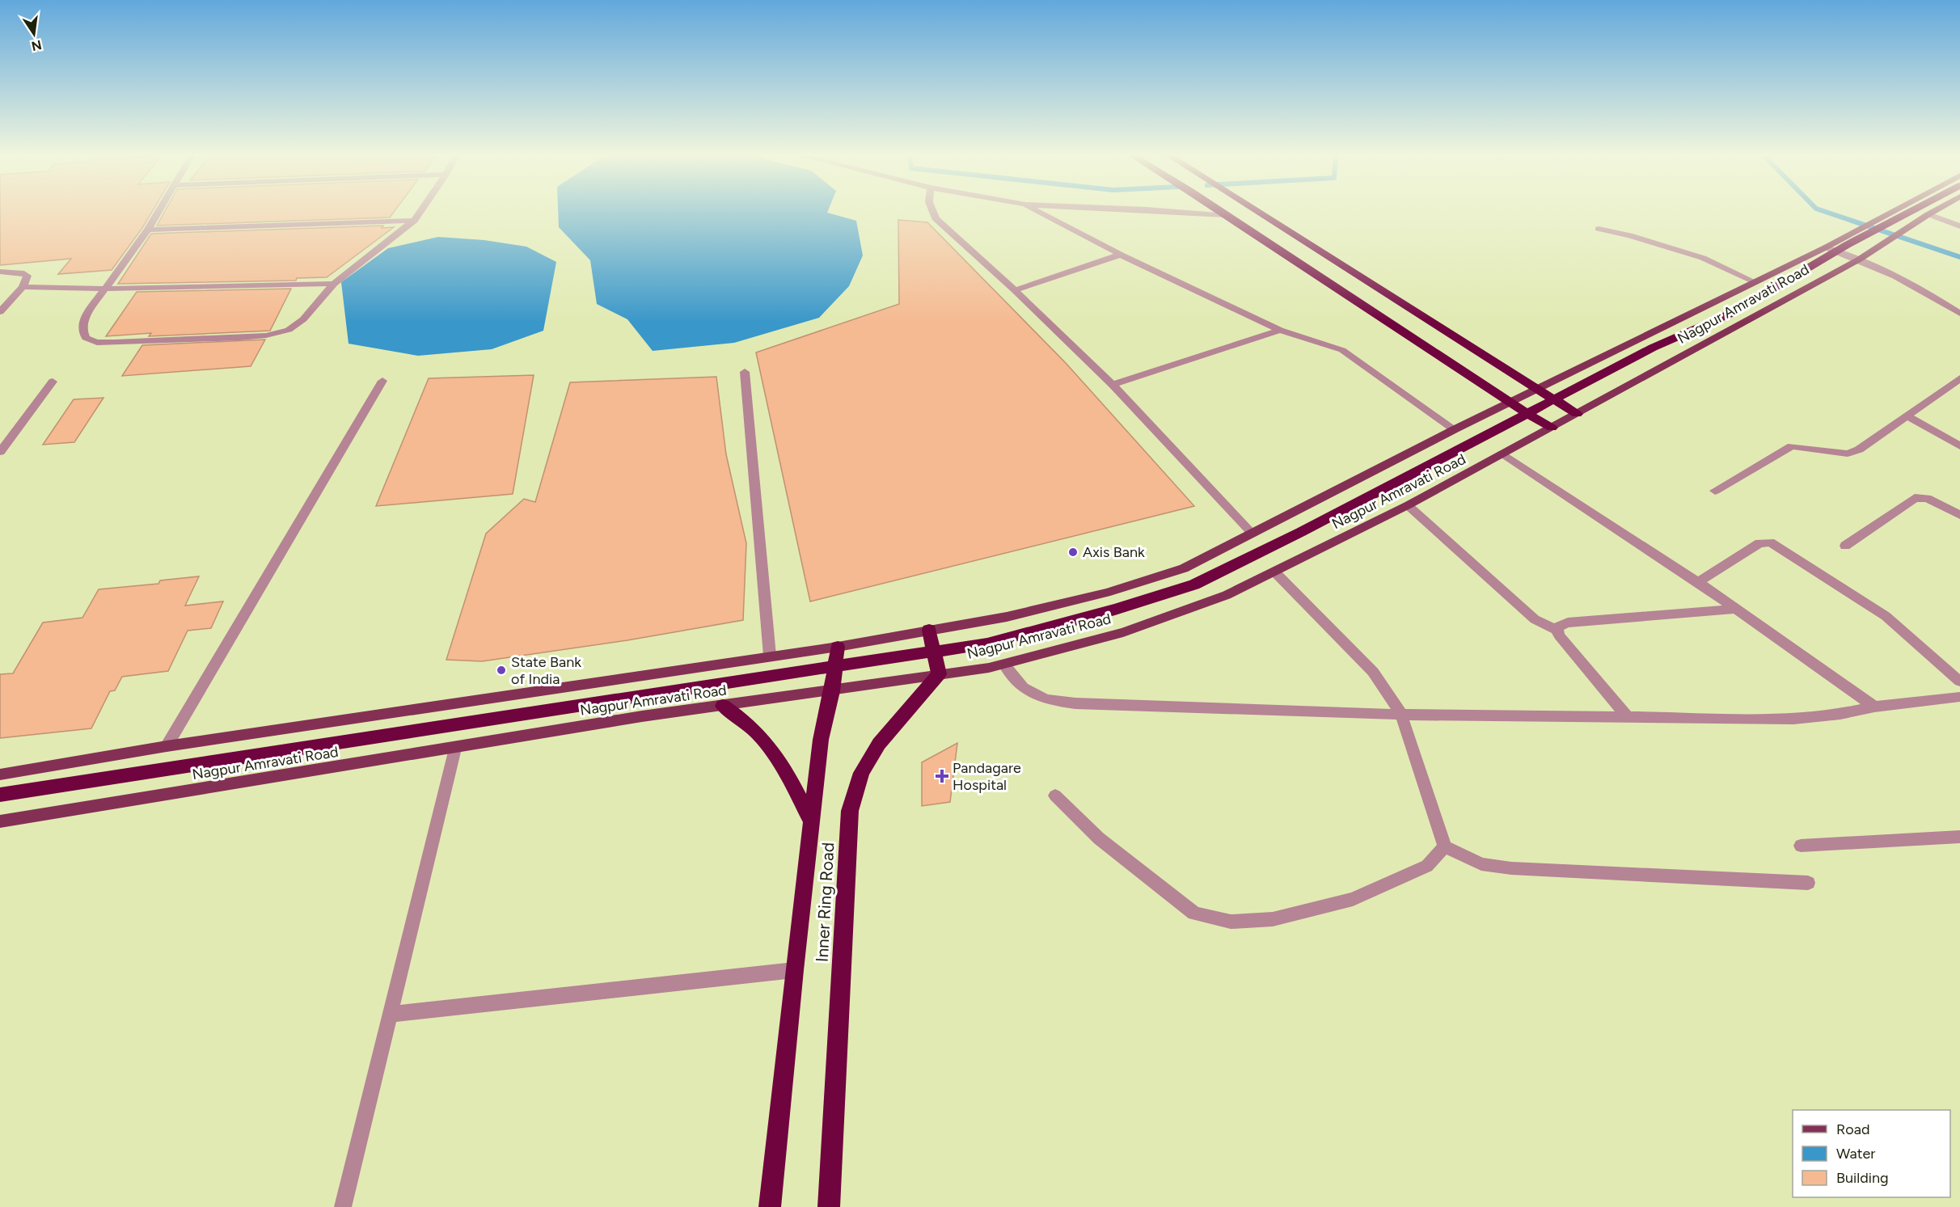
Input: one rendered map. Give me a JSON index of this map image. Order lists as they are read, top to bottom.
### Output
{
  "streets": {
    "highway": ["Inner Ring Road"],
    "main road": ["Nagpur Amravati Road"]
  },
  "crossings": [
    ["Nagpur Amravati Road", "Inner Ring Road"]
  ],
  "places": {
    "other": ["Axis Bank", "State Bank of India"],
    "health": ["Pandagare Hospital"]
  },
  "legend": ["Road", "Water", "Building"],
  "north": "bottom"
}
